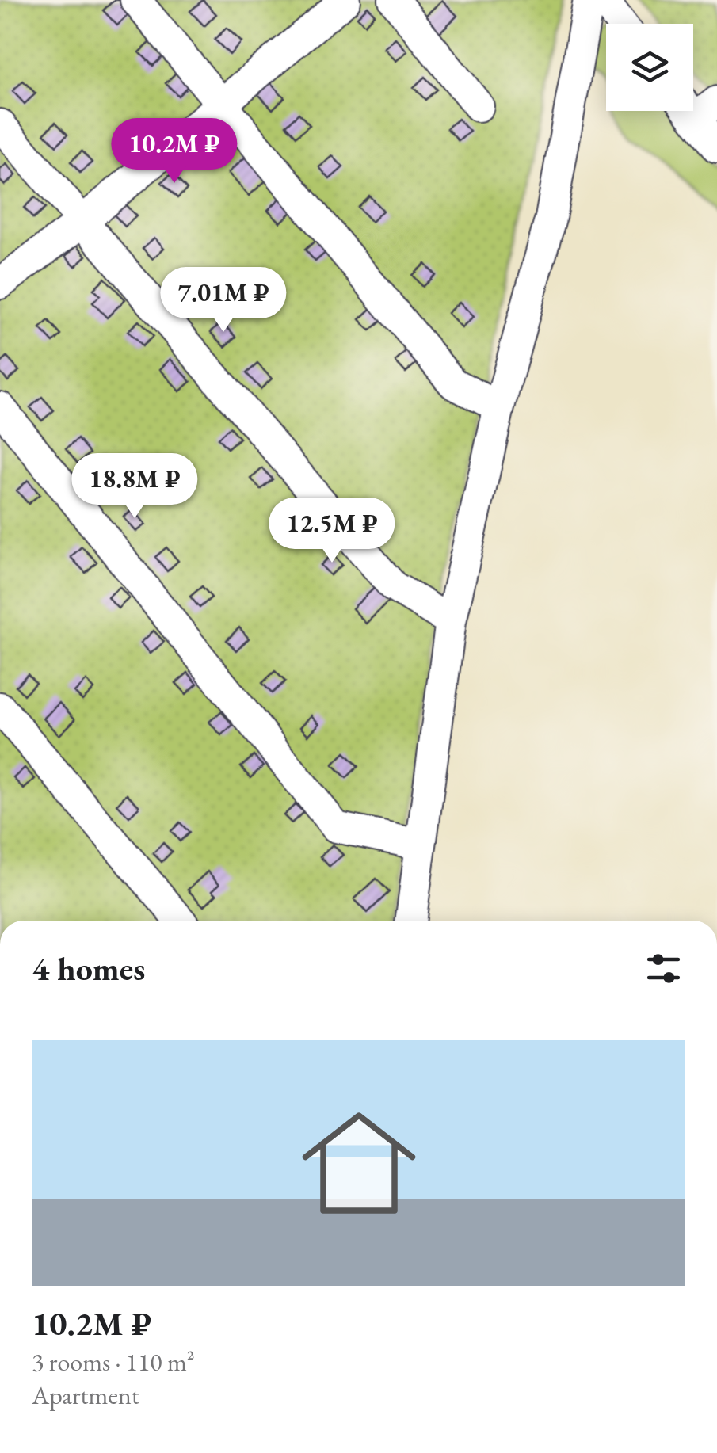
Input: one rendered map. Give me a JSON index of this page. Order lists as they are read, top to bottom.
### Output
{
  "page": {
    "price": [
      "10.2M ₽",
      "7.01M ₽",
      "18.8M ₽",
      "12.5M ₽"
    ],
    "heading": "4 homes",
    "list": [
      {
        "name": "10.2M ₽",
        "note": "3 rooms · 110 m² · Apartment"
      }
    ]
  }
}
